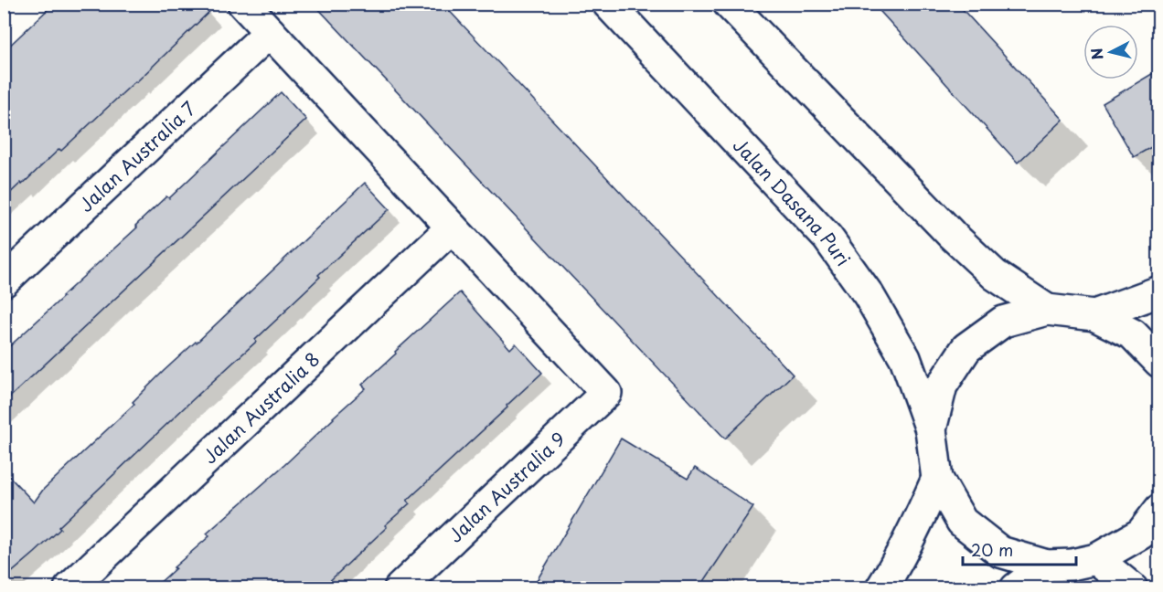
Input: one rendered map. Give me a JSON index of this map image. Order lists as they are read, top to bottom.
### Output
{
  "streets": {
    "street": [
      "Jalan Australia 7",
      "Jalan Dasana Puri",
      "Jalan Australia 8",
      "Jalan Australia 9"
    ]
  },
  "crossings": [
    ["Jalan Australia 8", "Jalan Australia 9"]
  ],
  "scale_bar": "20 m",
  "north": "left"
}
